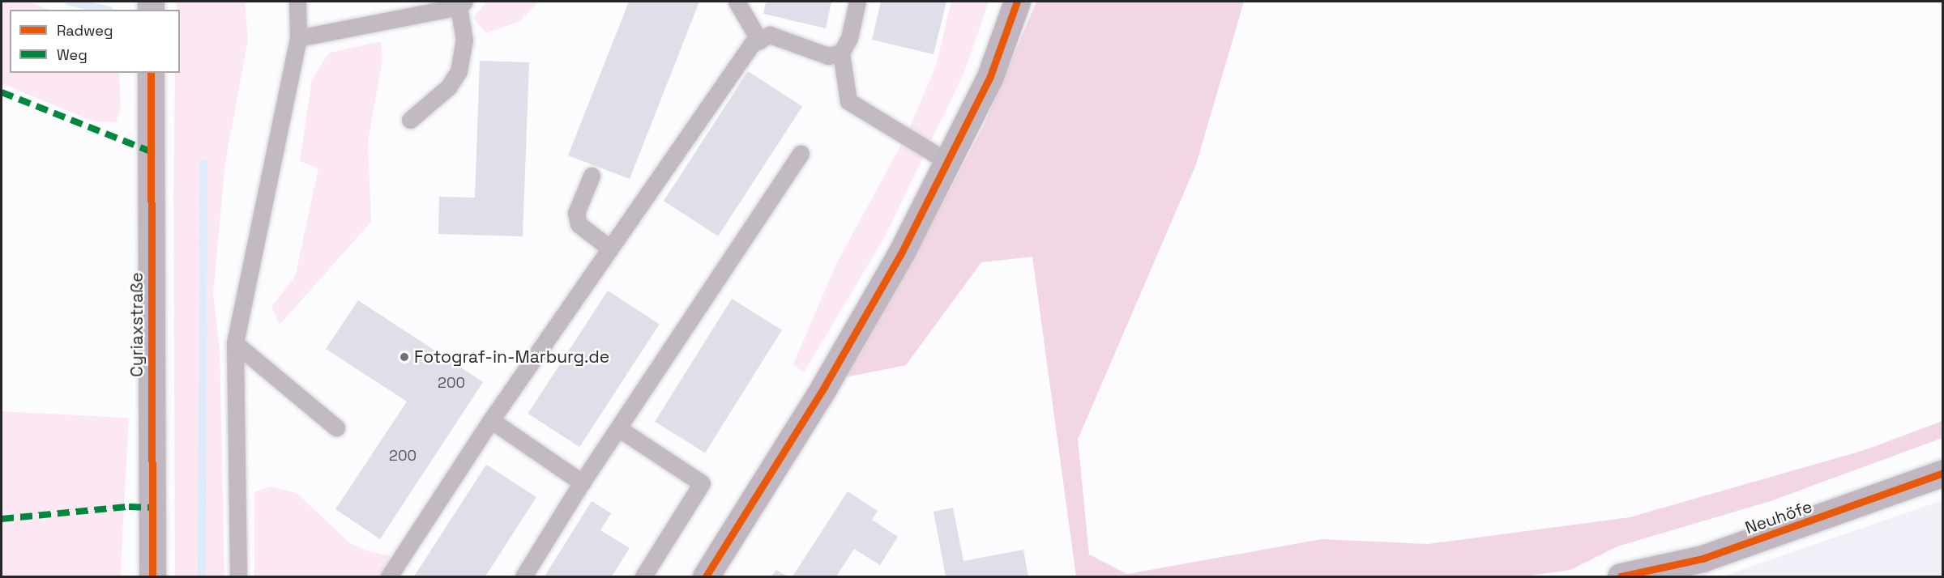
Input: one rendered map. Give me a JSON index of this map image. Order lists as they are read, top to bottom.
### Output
{
  "streets": {
    "street": ["Cyriaxstraße", "Neuhöfe"]
  },
  "places": ["Fotograf-in-Marburg.de"],
  "house_numbers": ["200", "200"],
  "legend": ["Radweg", "Weg"]
}
